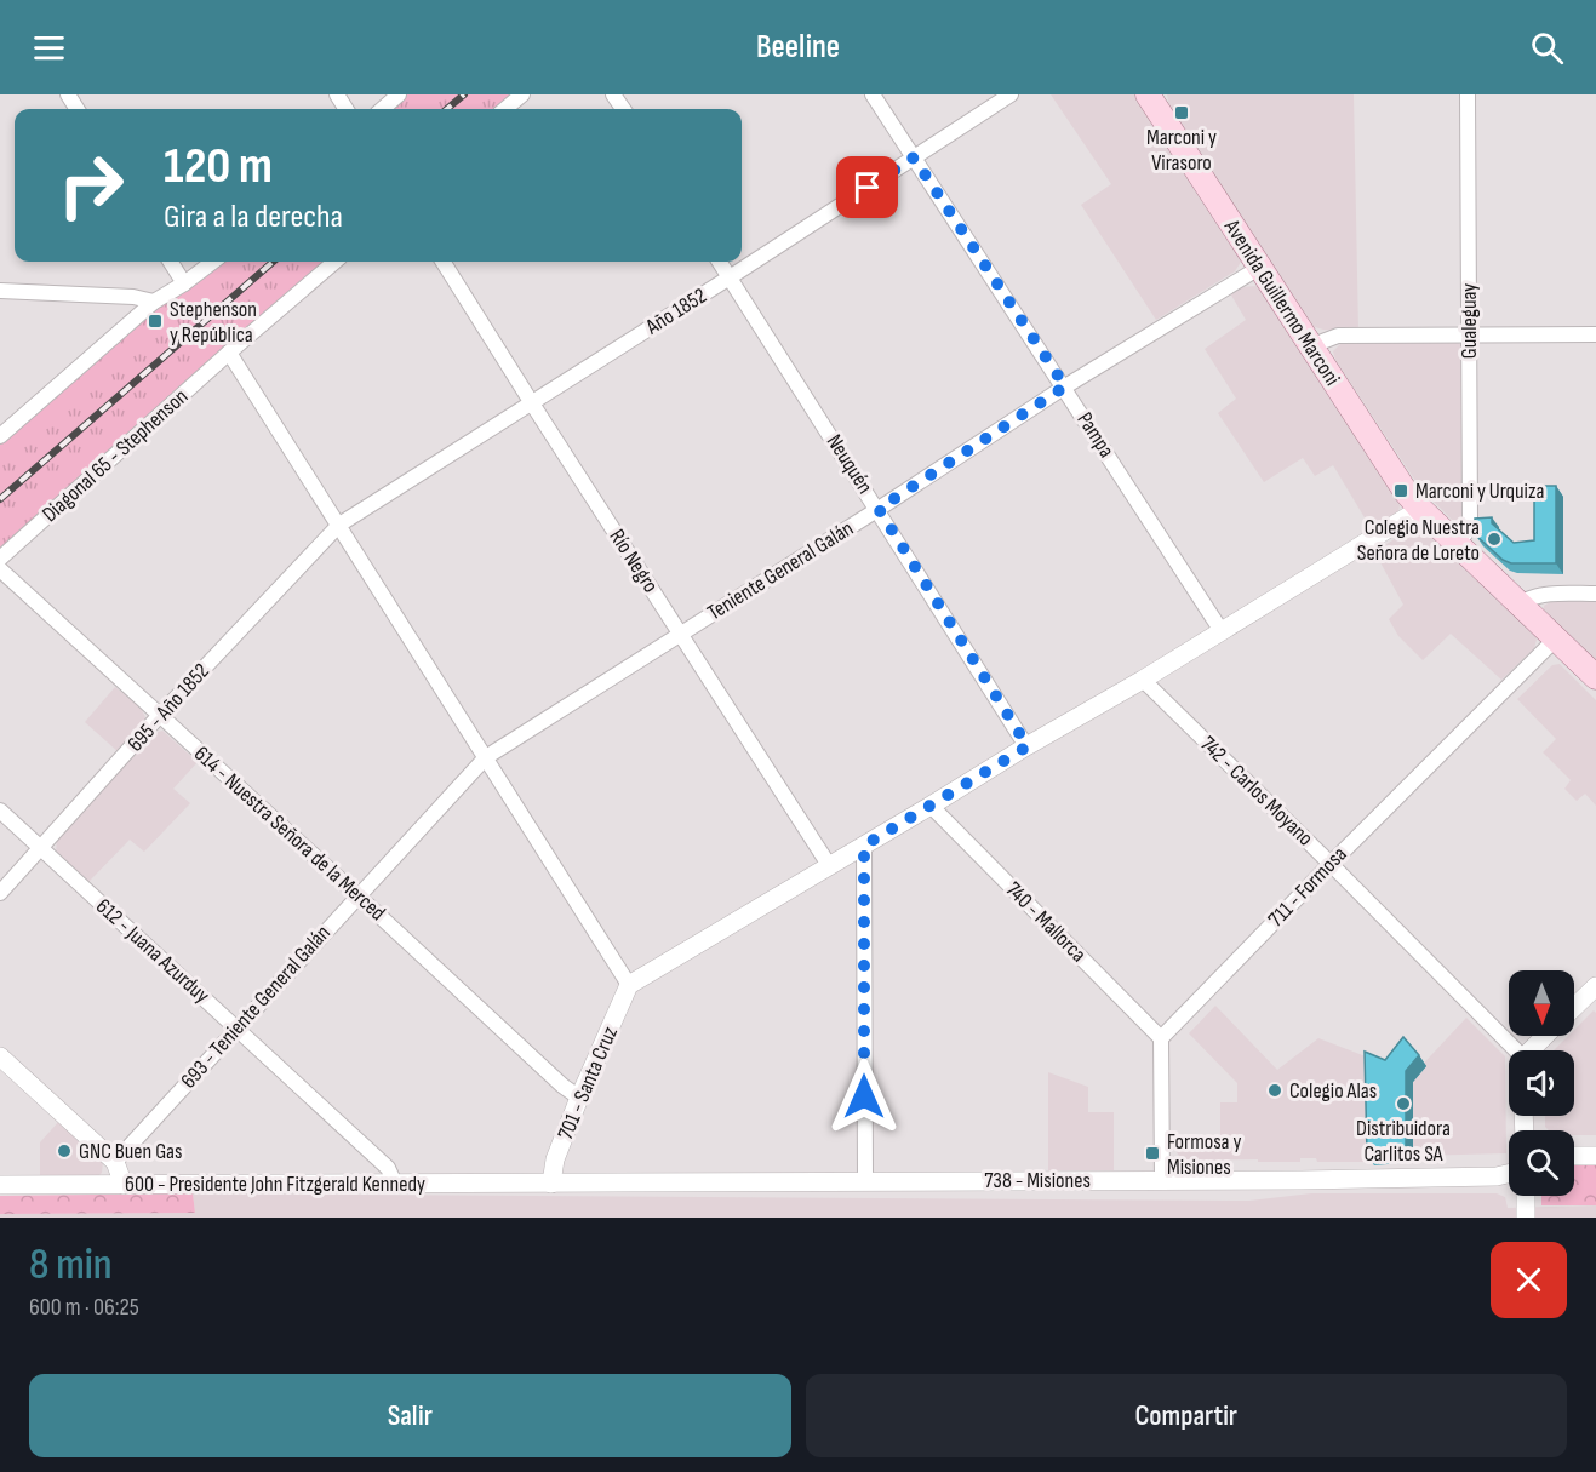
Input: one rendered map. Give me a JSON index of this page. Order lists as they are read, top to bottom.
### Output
{
  "streets": {
    "main road": ["Avenida Guillermo Marconi"],
    "street": [
      "Año 1852",
      "Gualeguay",
      "Pampa",
      "Diagonal 65 - Stephenson",
      "Neuquén",
      "Río Negro",
      "Teniente General Galán",
      "695 - Año 1852",
      "742 - Carlos Moyano",
      "614 - Nuestra Señora de la Merced",
      "711 - Formosa",
      "740 - Mallorca",
      "612 - Juana Azurduy",
      "693 - Teniente General Galán",
      "701 - Santa Cruz",
      "738 - Misiones",
      "600 - Presidente John Fitzgerald Kennedy"
    ]
  },
  "crossings": [
    ["Avenida Guillermo Marconi", "Gualeguay"],
    ["Avenida Guillermo Marconi", "Teniente General Galán"],
    ["Avenida Guillermo Marconi", "711 - Formosa"],
    ["Año 1852", "Pampa"],
    ["Año 1852", "Neuquén"],
    ["Año 1852", "Río Negro"],
    ["Año 1852", "695 - Año 1852"],
    ["Pampa", "Teniente General Galán"],
    ["Neuquén", "Teniente General Galán"],
    ["Río Negro", "Teniente General Galán"],
    ["Teniente General Galán", "693 - Teniente General Galán"],
    ["695 - Año 1852", "614 - Nuestra Señora de la Merced"],
    ["695 - Año 1852", "612 - Juana Azurduy"],
    ["742 - Carlos Moyano", "711 - Formosa"],
    ["614 - Nuestra Señora de la Merced", "693 - Teniente General Galán"],
    ["614 - Nuestra Señora de la Merced", "701 - Santa Cruz"],
    ["711 - Formosa", "740 - Mallorca"],
    ["612 - Juana Azurduy", "693 - Teniente General Galán"],
    ["612 - Juana Azurduy", "600 - Presidente John Fitzgerald Kennedy"],
    ["701 - Santa Cruz", "738 - Misiones"],
    ["701 - Santa Cruz", "600 - Presidente John Fitzgerald Kennedy"],
    ["738 - Misiones", "600 - Presidente John Fitzgerald Kennedy"]
  ],
  "places": {
    "transit": [
      "Marconi y Virasoro",
      "Stephenson y República",
      "Marconi y Urquiza",
      "Formosa y Misiones"
    ],
    "other": [
      "Colegio Nuestra Señora de Loreto",
      "Colegio Alas",
      "Distribuidora Carlitos SA",
      "GNC Buen Gas"
    ]
  },
  "north": "bottom",
  "page": {
    "header": "Beeline",
    "turn": ["120 m", "Gira a la derecha"],
    "heading": ["8 min", "600 m · 06:25"],
    "buttons": ["Salir", "Compartir"]
  }
}
